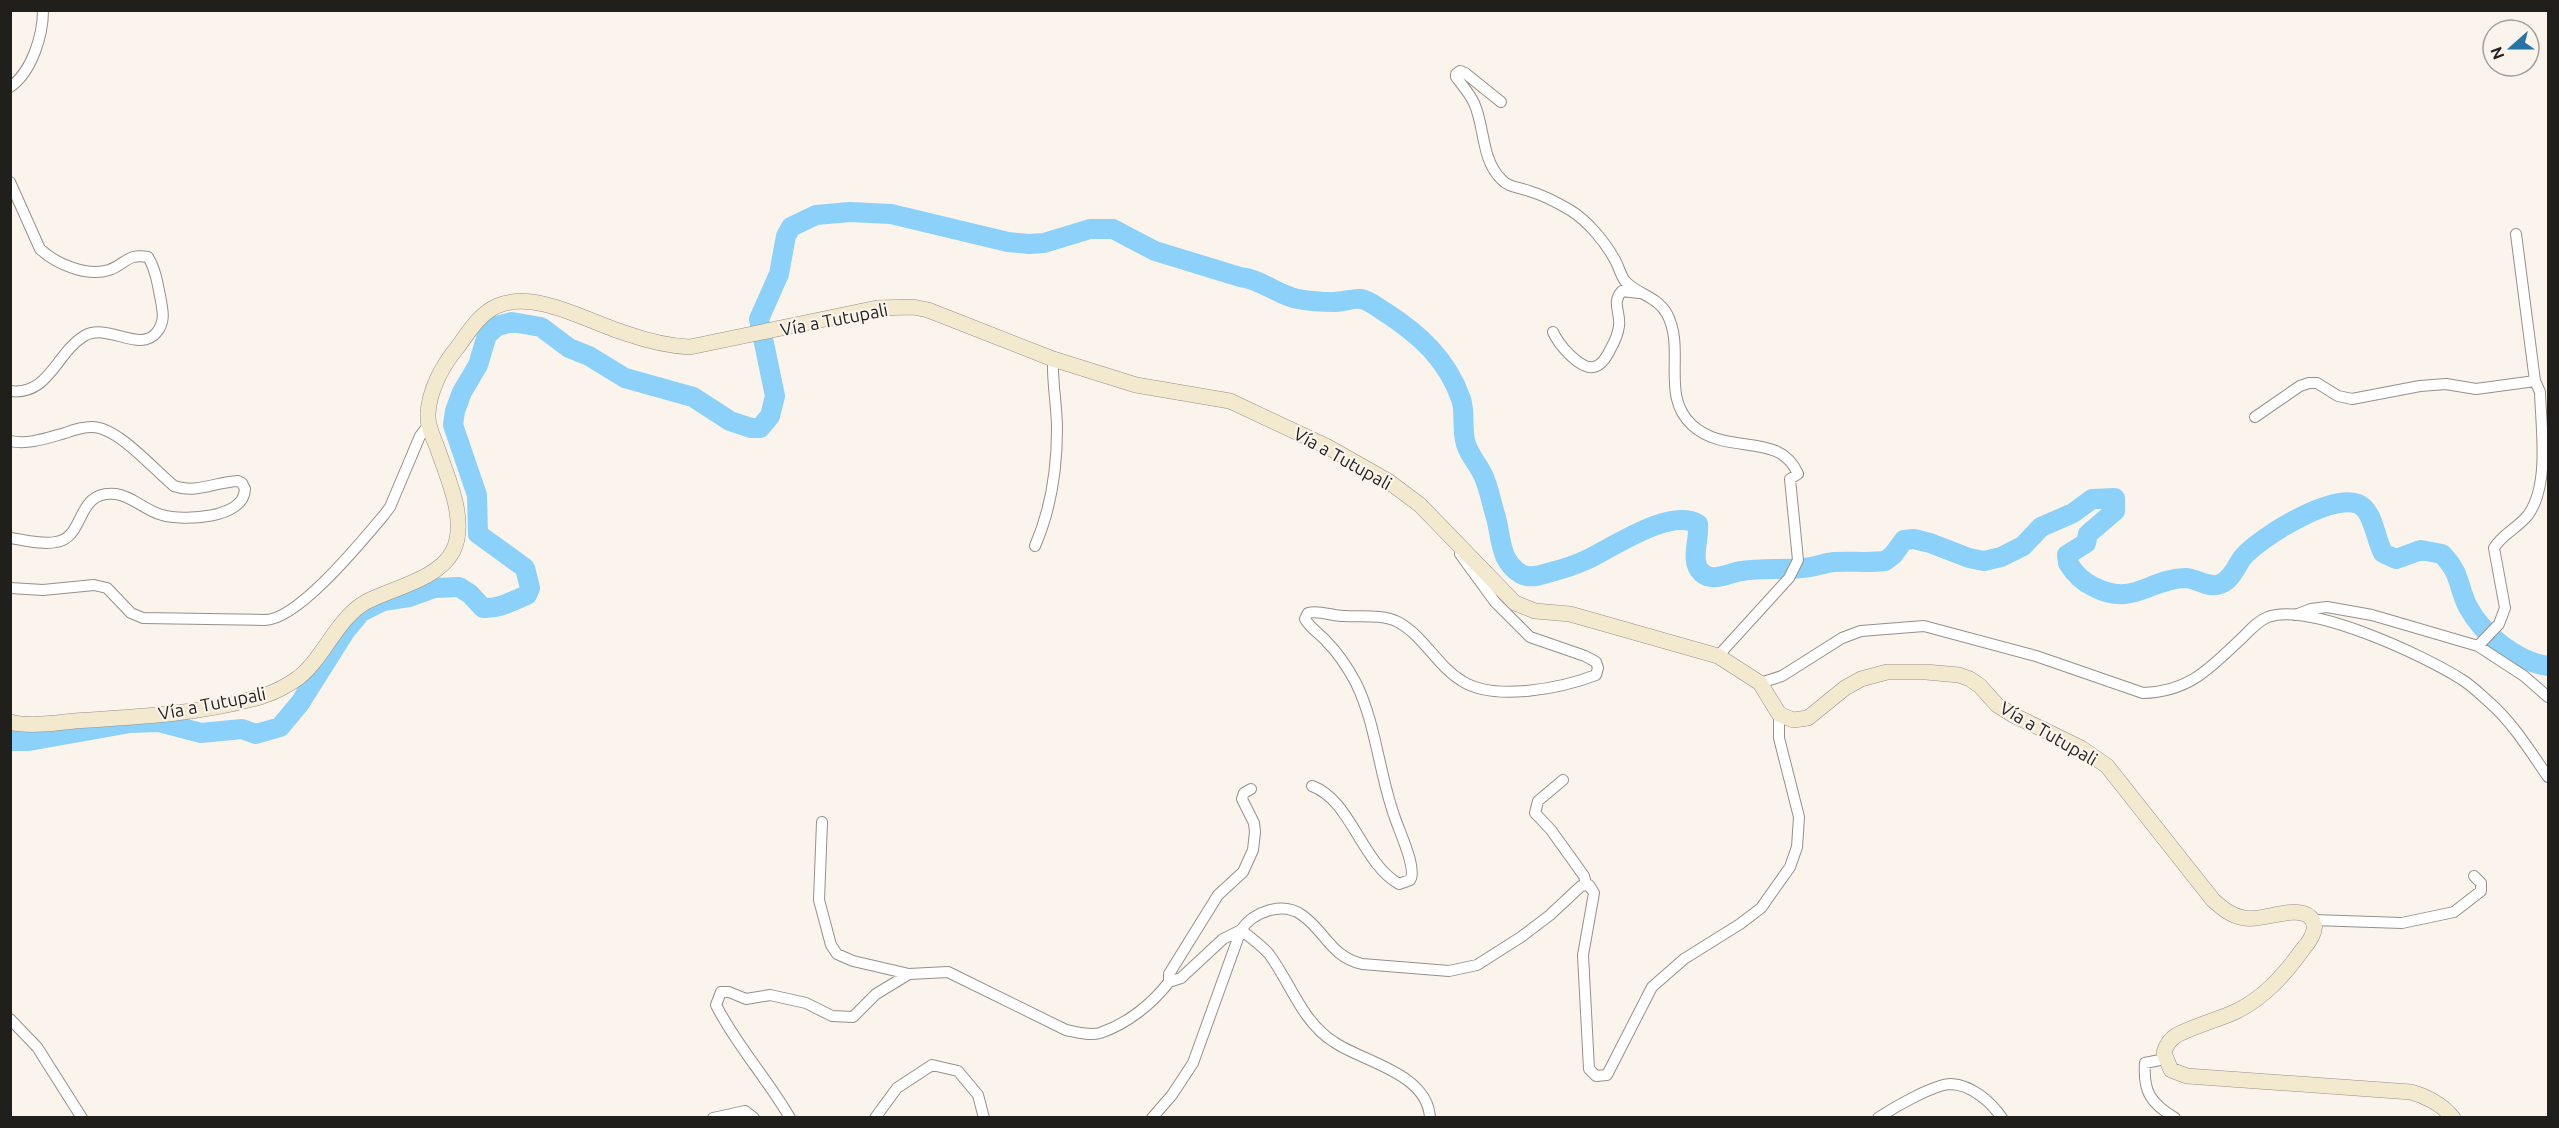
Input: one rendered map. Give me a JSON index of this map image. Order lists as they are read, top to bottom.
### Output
{
  "streets": {
    "street": ["Vía a Tutupali"]
  },
  "north": "left"
}
